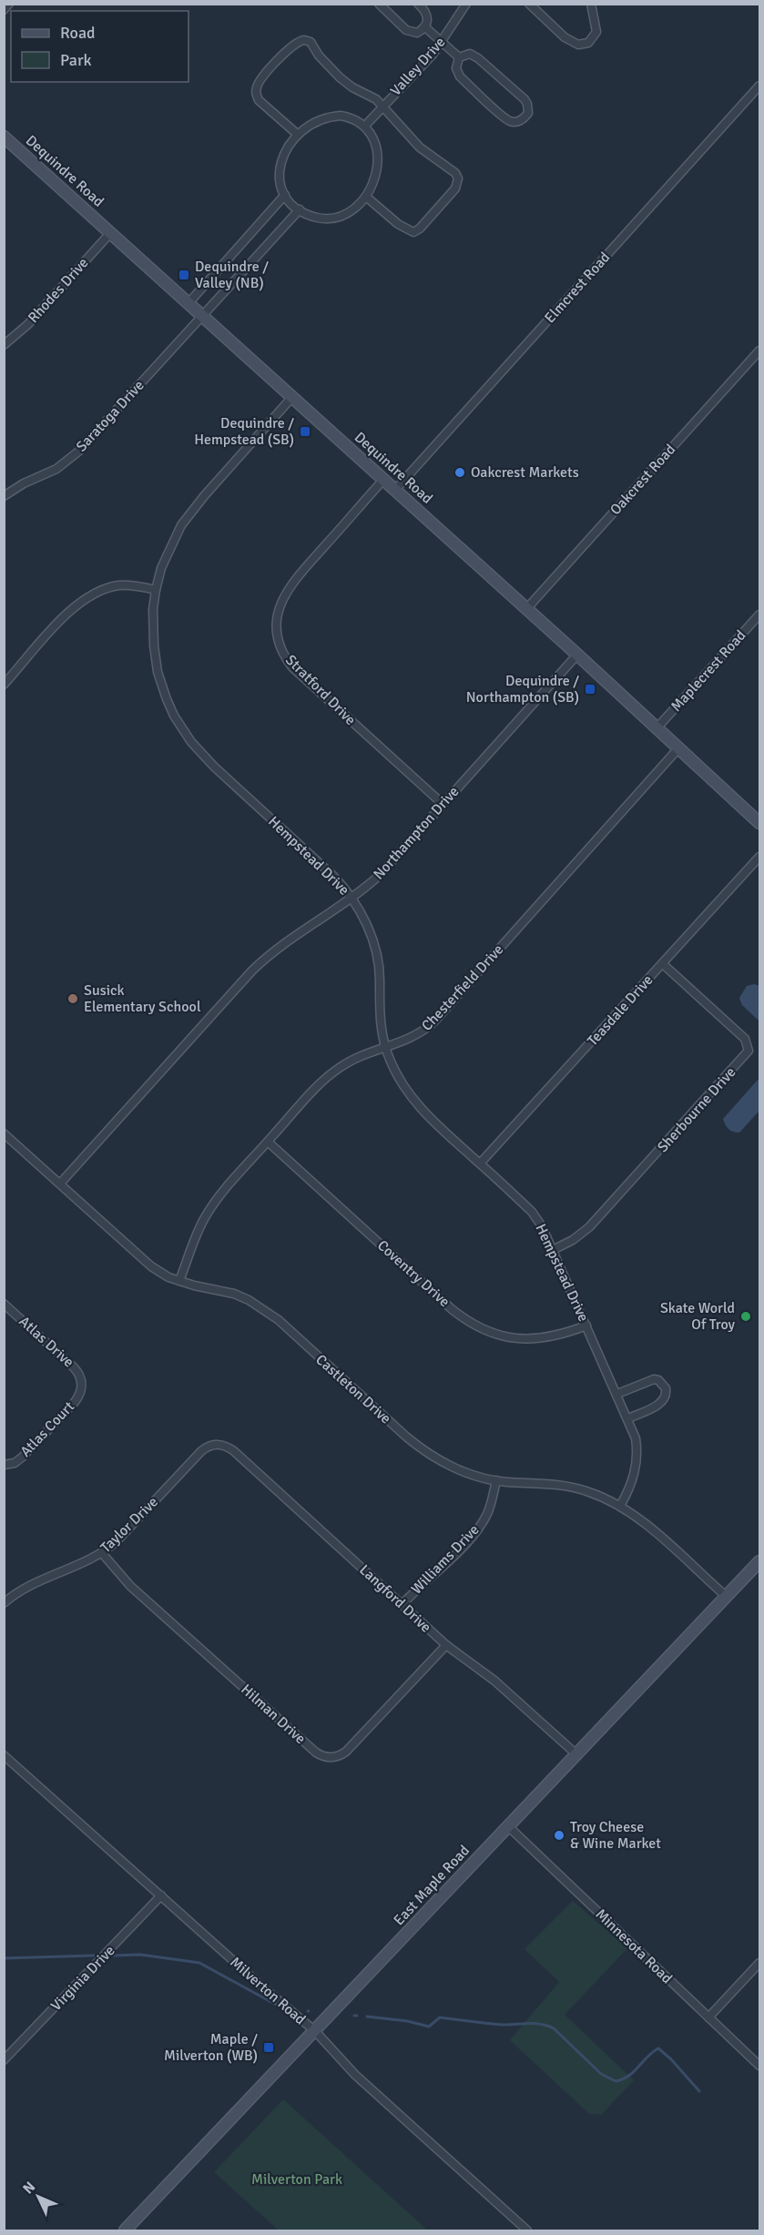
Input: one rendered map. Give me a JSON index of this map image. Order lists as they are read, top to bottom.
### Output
{
  "streets": {
    "main road": ["Dequindre Road", "East Maple Road"],
    "street": [
      "Valley Drive",
      "Elmcrest Road",
      "Rhodes Drive",
      "Saratoga Drive",
      "Oakcrest Road",
      "Maplecrest Road",
      "Stratford Drive",
      "Northampton Drive",
      "Hempstead Drive",
      "Chesterfield Drive",
      "Teasdale Drive",
      "Sherbourne Drive",
      "Coventry Drive",
      "Atlas Drive",
      "Castleton Drive",
      "Atlas Court",
      "Taylor Drive",
      "Williams Drive",
      "Langford Drive",
      "Hilman Drive",
      "Minnesota Road",
      "Virginia Drive",
      "Milverton Road"
    ]
  },
  "crossings": [
    ["Dequindre Road", "Elmcrest Road"],
    ["Dequindre Road", "Rhodes Drive"],
    ["Dequindre Road", "Saratoga Drive"],
    ["Dequindre Road", "Oakcrest Road"],
    ["Dequindre Road", "Maplecrest Road"],
    ["Dequindre Road", "Stratford Drive"],
    ["Dequindre Road", "Northampton Drive"],
    ["Dequindre Road", "Hempstead Drive"],
    ["Dequindre Road", "Chesterfield Drive"],
    ["Stratford Drive", "Northampton Drive"],
    ["Northampton Drive", "Hempstead Drive"],
    ["Northampton Drive", "Castleton Drive"],
    ["Hempstead Drive", "Chesterfield Drive"],
    ["Hempstead Drive", "Teasdale Drive"],
    ["Hempstead Drive", "Sherbourne Drive"],
    ["Hempstead Drive", "Coventry Drive"],
    ["Hempstead Drive", "Castleton Drive"],
    ["Chesterfield Drive", "Coventry Drive"],
    ["Chesterfield Drive", "Castleton Drive"],
    ["Teasdale Drive", "Sherbourne Drive"],
    ["Atlas Drive", "Atlas Court"],
    ["Castleton Drive", "Williams Drive"],
    ["Castleton Drive", "East Maple Road"],
    ["Taylor Drive", "Langford Drive"],
    ["Taylor Drive", "Hilman Drive"],
    ["Williams Drive", "Langford Drive"],
    ["Langford Drive", "Hilman Drive"],
    ["Langford Drive", "East Maple Road"],
    ["East Maple Road", "Minnesota Road"],
    ["East Maple Road", "Milverton Road"],
    ["Virginia Drive", "Milverton Road"]
  ],
  "parks": ["Milverton Park"],
  "places": {
    "transit": [
      "Dequindre / Valley (NB)",
      "Dequindre / Hempstead (SB)",
      "Dequindre / Northampton (SB)",
      "Maple / Milverton (WB)"
    ],
    "other": [
      "Oakcrest Markets",
      "Susick Elementary School",
      "Skate World Of Troy",
      "Troy Cheese & Wine Market"
    ]
  },
  "legend": ["Road", "Park"],
  "north": "top left"
}
